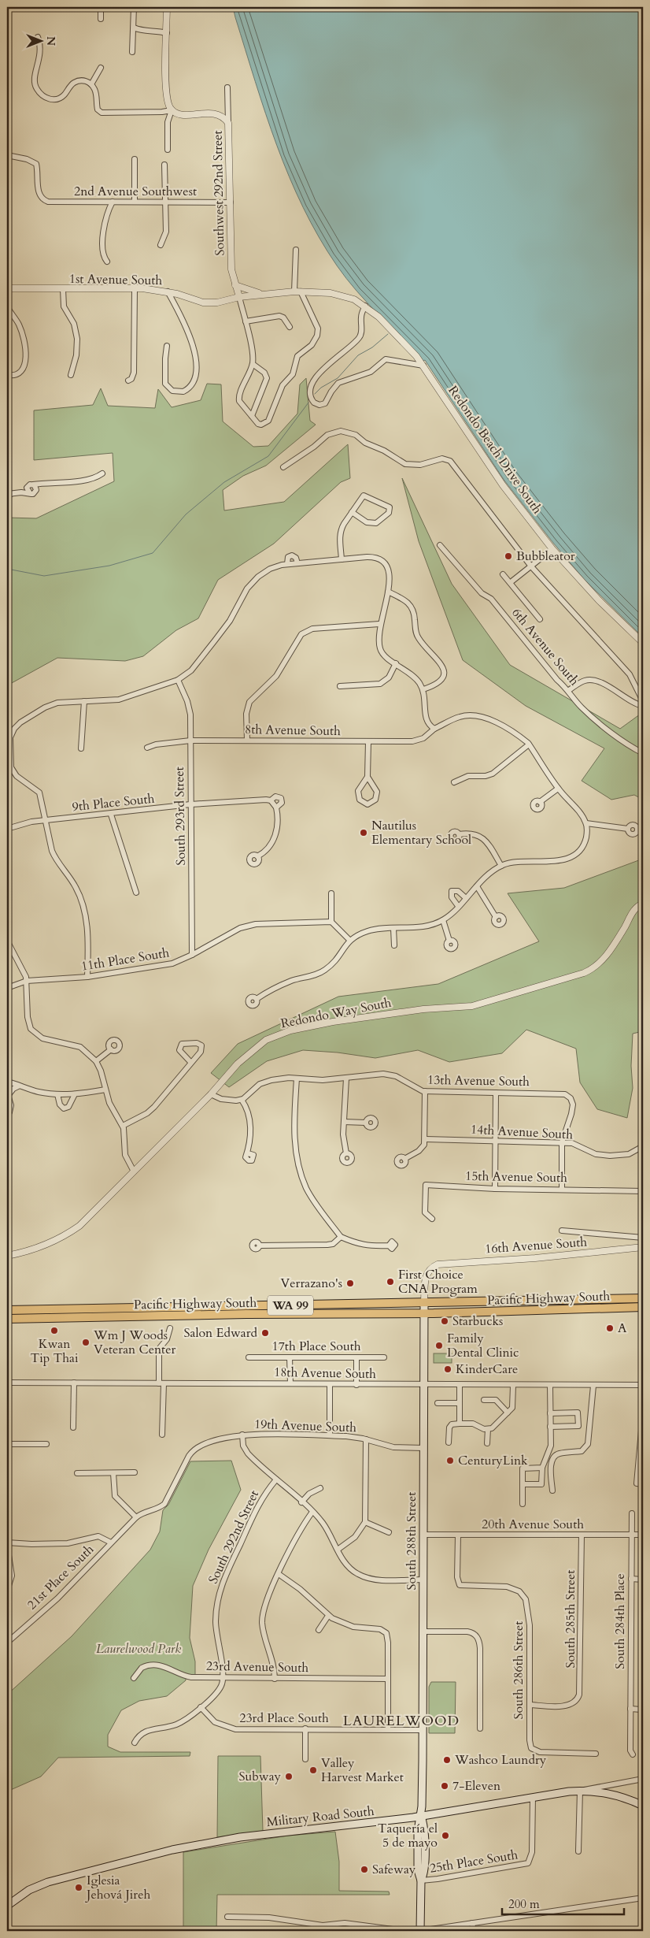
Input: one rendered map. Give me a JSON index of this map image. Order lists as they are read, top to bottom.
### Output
{
  "streets": {
    "main road": [
      "Pacific Highway South",
      "WA 99",
      "South 288th Street",
      "Military Road South"
    ],
    "street": [
      "2nd Avenue Southwest",
      "Southwest 292nd Street",
      "1st Avenue South",
      "Redondo Beach Drive South",
      "6th Avenue South",
      "8th Avenue South",
      "9th Place South",
      "South 293rd Street",
      "11th Place South",
      "Redondo Way South",
      "13th Avenue South",
      "14th Avenue South",
      "15th Avenue South",
      "16th Avenue South",
      "17th Place South",
      "18th Avenue South",
      "19th Avenue South",
      "20th Avenue South",
      "South 292nd Street",
      "21st Place South",
      "South 285th Street",
      "South 284th Place",
      "23rd Avenue South",
      "South 286th Street",
      "23rd Place South",
      "25th Place South"
    ]
  },
  "crossings": [
    ["2nd Avenue Southwest", "Southwest 292nd Street"],
    ["Southwest 292nd Street", "1st Avenue South"],
    ["1st Avenue South", "Redondo Beach Drive South"],
    ["8th Avenue South", "South 293rd Street"],
    ["9th Place South", "South 293rd Street"],
    ["South 293rd Street", "11th Place South"],
    ["13th Avenue South", "14th Avenue South"],
    ["16th Avenue South", "South 288th Street"],
    ["Pacific Highway South", "South 288th Street"],
    ["18th Avenue South", "South 288th Street"],
    ["19th Avenue South", "South 288th Street"],
    ["19th Avenue South", "21st Place South"],
    ["20th Avenue South", "South 288th Street"],
    ["20th Avenue South", "South 285th Street"],
    ["20th Avenue South", "South 284th Place"],
    ["20th Avenue South", "South 286th Street"],
    ["South 292nd Street", "23rd Avenue South"],
    ["South 288th Street", "23rd Place South"],
    ["South 288th Street", "Military Road South"],
    ["South 288th Street", "25th Place South"],
    ["South 285th Street", "South 286th Street"],
    ["Military Road South", "25th Place South"]
  ],
  "districts": ["LAURELWOOD"],
  "parks": ["Laurelwood Park"],
  "places": [
    "Bubbleator",
    "Nautilus Elementary School",
    "First Choice CNA Program",
    "Verrazano's",
    "Starbucks",
    "A",
    "Kwan Tip Thai",
    "Salon Edward",
    "Wm J Woods Veteran Center",
    "Family Dental Clinic",
    "KinderCare",
    "CenturyLink",
    "Washco Laundry",
    "Valley Harvest Market",
    "Subway",
    "7-Eleven",
    "Taquería el 5 de mayo",
    "Safeway",
    "Iglesia Jehová Jireh"
  ],
  "scale_bar": "200 m",
  "north": "right"
}
